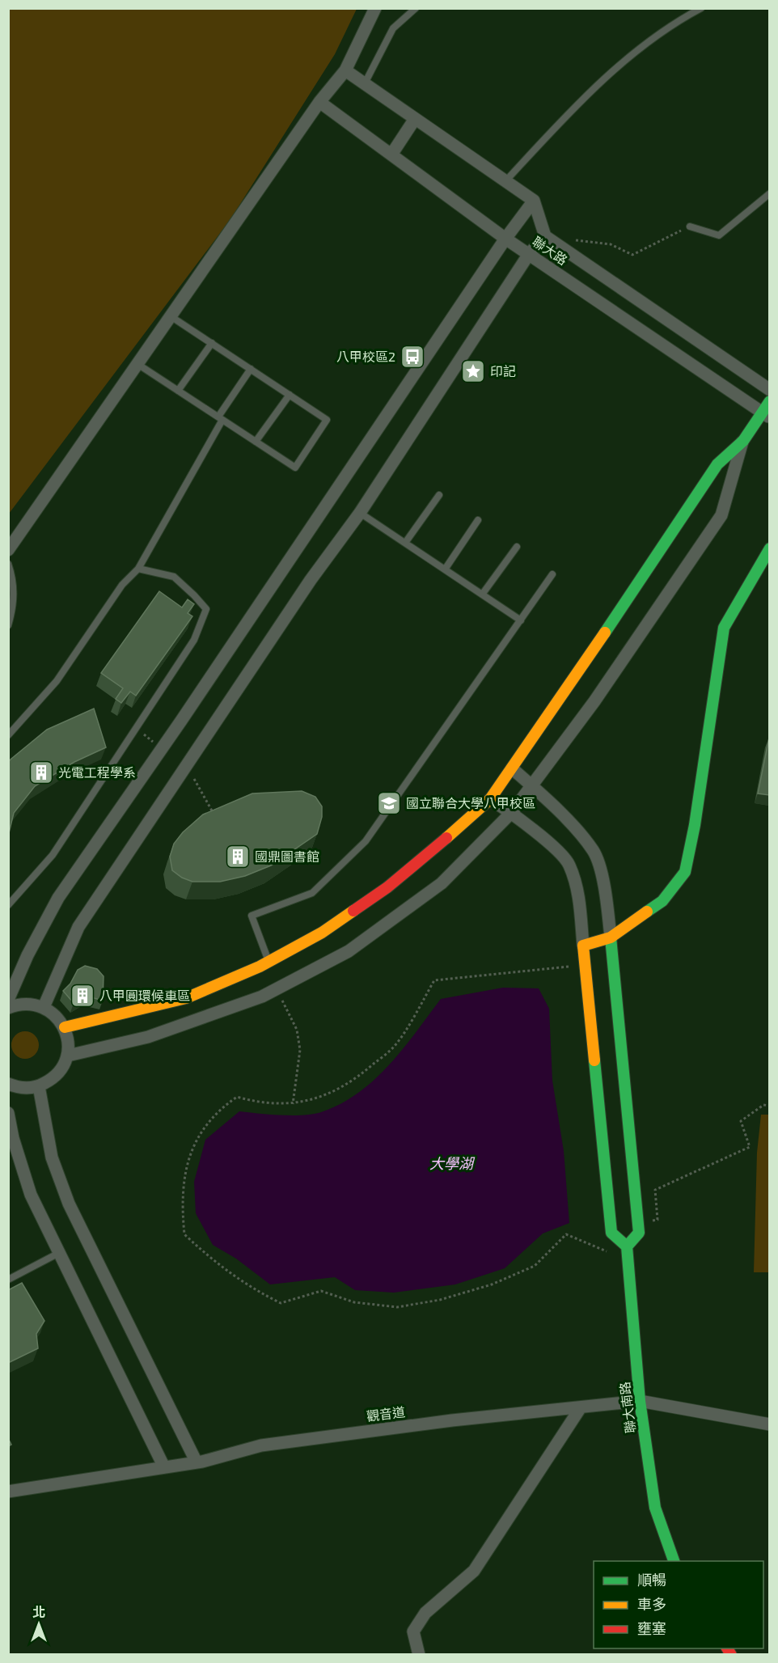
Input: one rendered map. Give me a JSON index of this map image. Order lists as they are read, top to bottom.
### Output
{
  "streets": {
    "street": ["聯大路", "聯大南路", "觀音道"]
  },
  "crossings": [
    ["聯大南路", "觀音道"]
  ],
  "water": ["大學湖"],
  "places": {
    "bus stop": ["八甲校區2"],
    "place": ["印記"],
    "building": ["光電工程學系", "國鼎圖書館", "八甲圓環候車區"],
    "school or university": ["國立聯合大學八甲校區"]
  },
  "legend": ["順暢", "車多", "壅塞"],
  "north": "top"
}
